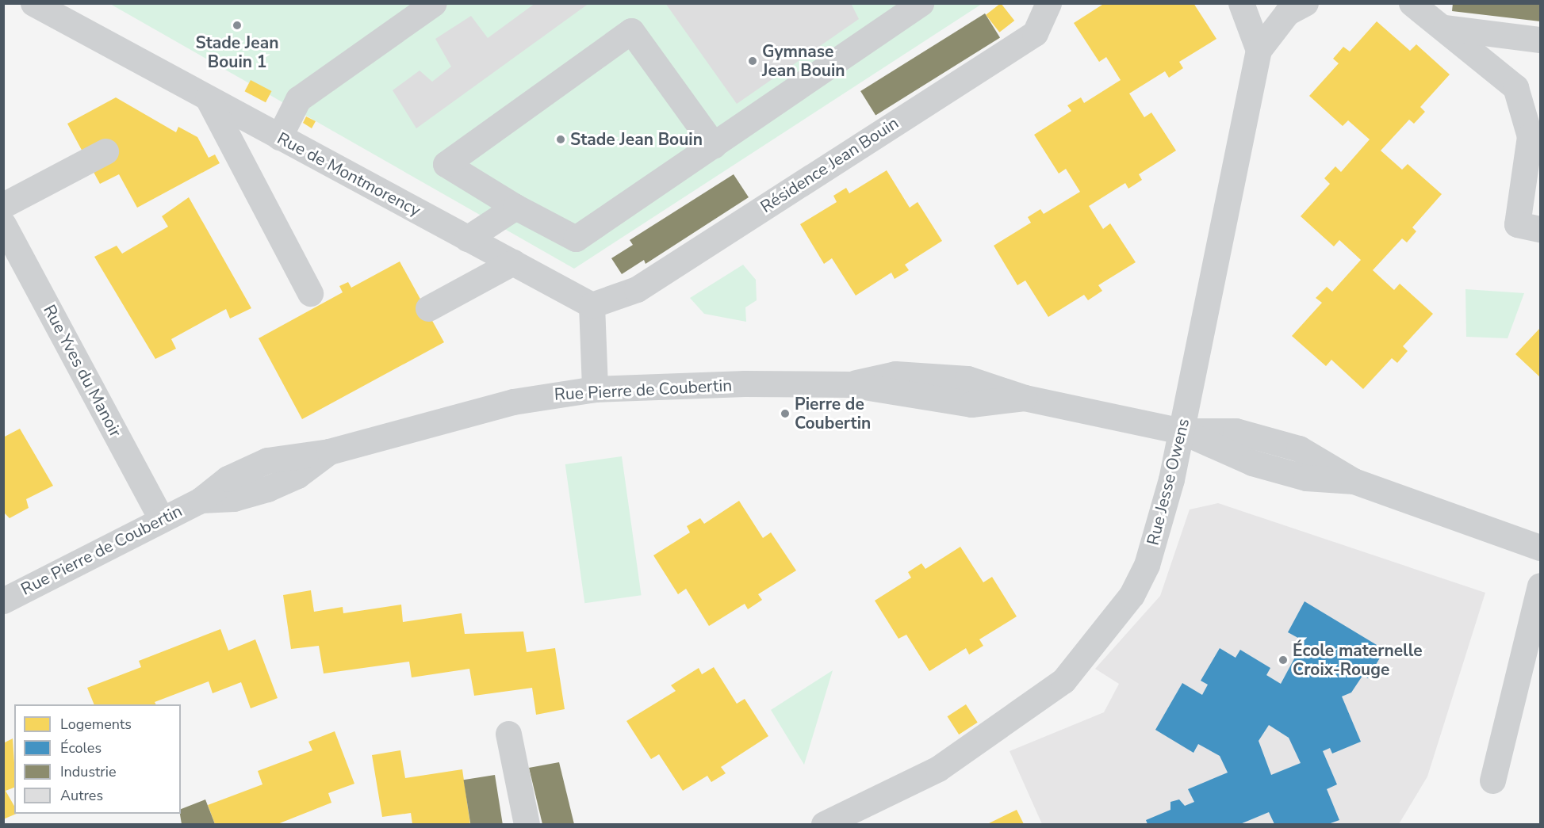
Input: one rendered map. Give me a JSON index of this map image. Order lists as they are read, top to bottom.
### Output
{
  "streets": {
    "street": [
      "Résidence Jean Bouin",
      "Rue de Montmorency",
      "Rue Yves du Manoir",
      "Rue Pierre de Coubertin",
      "Rue Jesse Owens"
    ]
  },
  "crossings": [
    ["Résidence Jean Bouin", "Rue de Montmorency"],
    ["Rue Yves du Manoir", "Rue Pierre de Coubertin"],
    ["Rue Pierre de Coubertin", "Rue Jesse Owens"]
  ],
  "places": [
    "Stade Jean Bouin 1",
    "Gymnase Jean Bouin",
    "Stade Jean Bouin",
    "Pierre de Coubertin",
    "École maternelle Croix-Rouge"
  ],
  "legend": [
    "Logements",
    "Écoles",
    "Industrie",
    "Autres"
  ]
}
